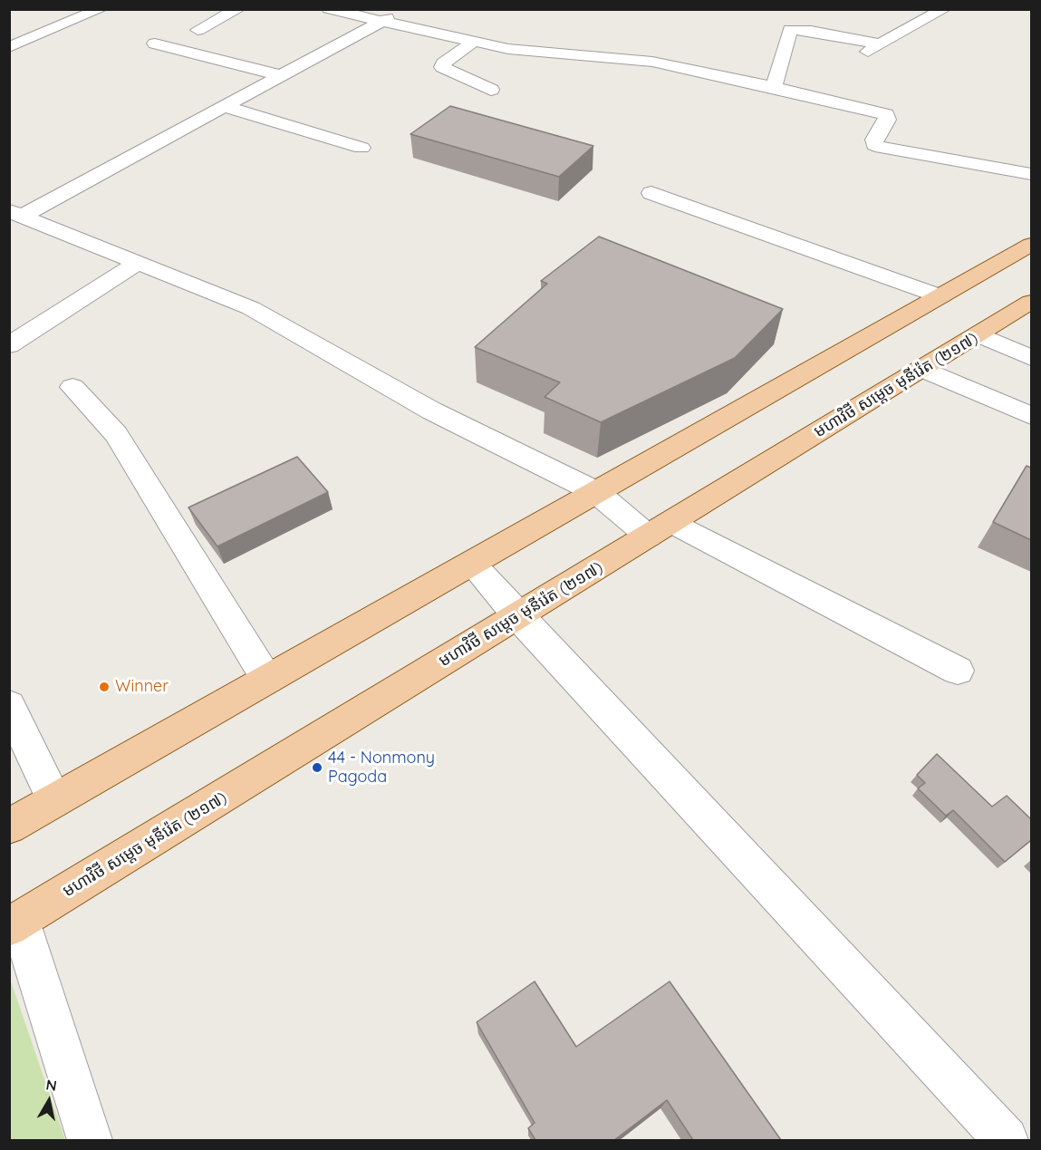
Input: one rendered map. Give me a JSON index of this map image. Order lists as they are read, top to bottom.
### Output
{
  "streets": {
    "main road": ["មហាវិថី សម្តេច មុនីរ៉េត (២១៧)"]
  },
  "places": ["Winner", "44 - Nonmony Pagoda"],
  "north": "top"
}
